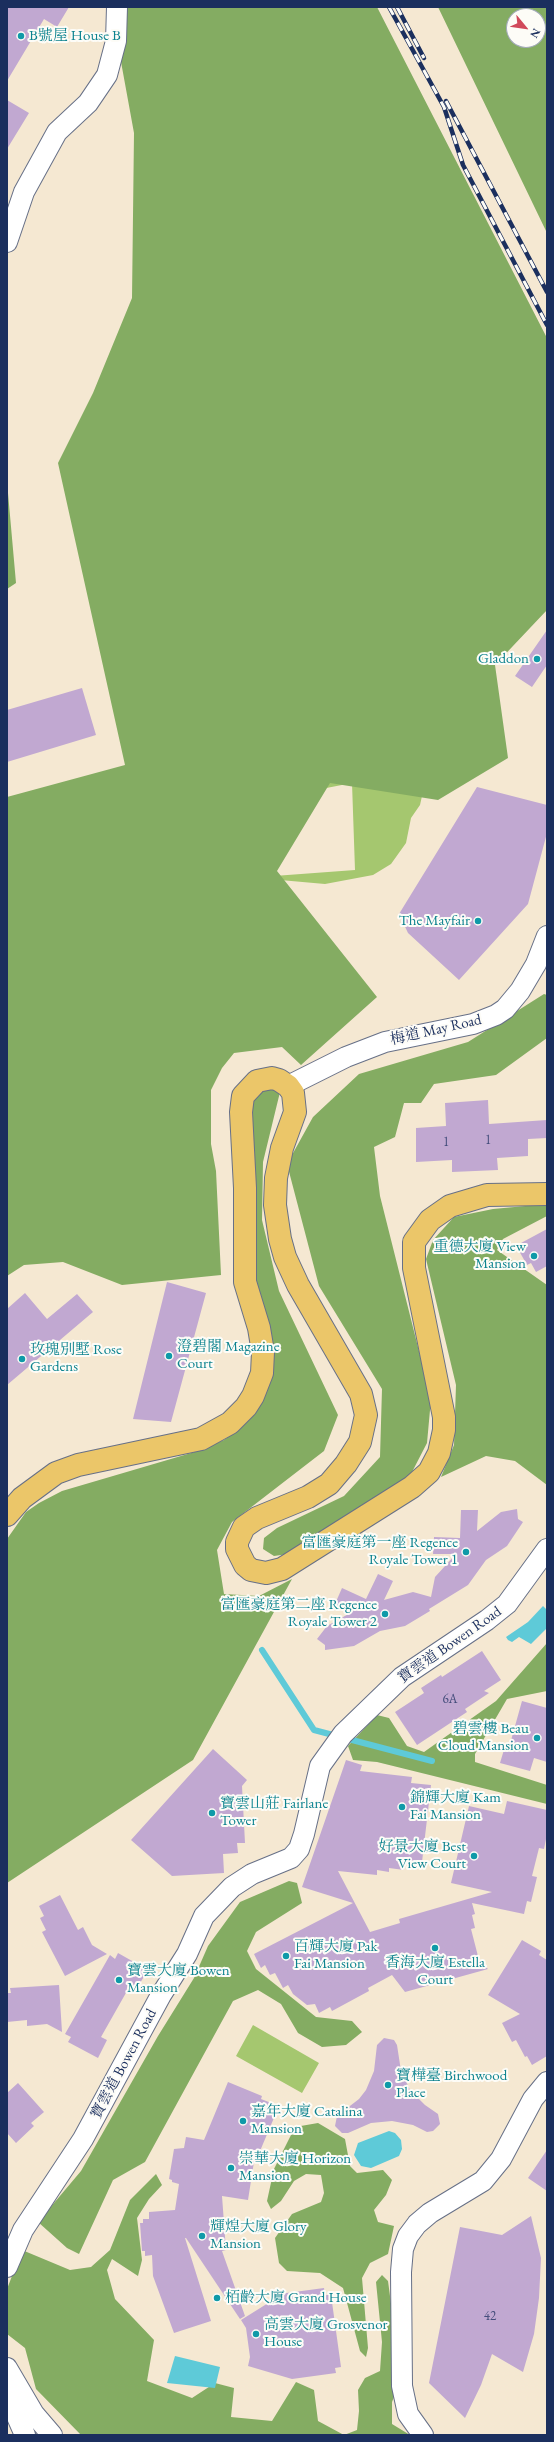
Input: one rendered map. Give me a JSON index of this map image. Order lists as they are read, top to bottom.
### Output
{
  "streets": {
    "street": ["梅道 May Road", "寶雲道 Bowen Road"]
  },
  "places": [
    "B號屋 House B",
    "Gladdon",
    "The Mayfair",
    "重德大廈 View Mansion",
    "澄碧閣 Magazine Court",
    "玫瑰別墅 Rose Gardens",
    "富匯豪庭第一座 Regence Royale Tower 1",
    "富匯豪庭第二座 Regence Royale Tower 2",
    "碧雲樓 Beau Cloud Mansion",
    "錦輝大廈 Kam Fai Mansion",
    "寶雲山莊 Fairlane Tower",
    "好景大廈 Best View Court",
    "香海大廈 Estella Court",
    "百輝大廈 Pak Fai Mansion",
    "寶雲大廈 Bowen Mansion",
    "寶樺臺 Birchwood Place",
    "嘉年大廈 Catalina Mansion",
    "崇華大廈 Horizon Mansion",
    "輝煌大廈 Glory Mansion",
    "栢齡大廈 Grand House",
    "高雲大廈 Grosvenor House"
  ],
  "house_numbers": [
    "1",
    "1",
    "6A",
    "42"
  ],
  "north": "bottom right"
}
